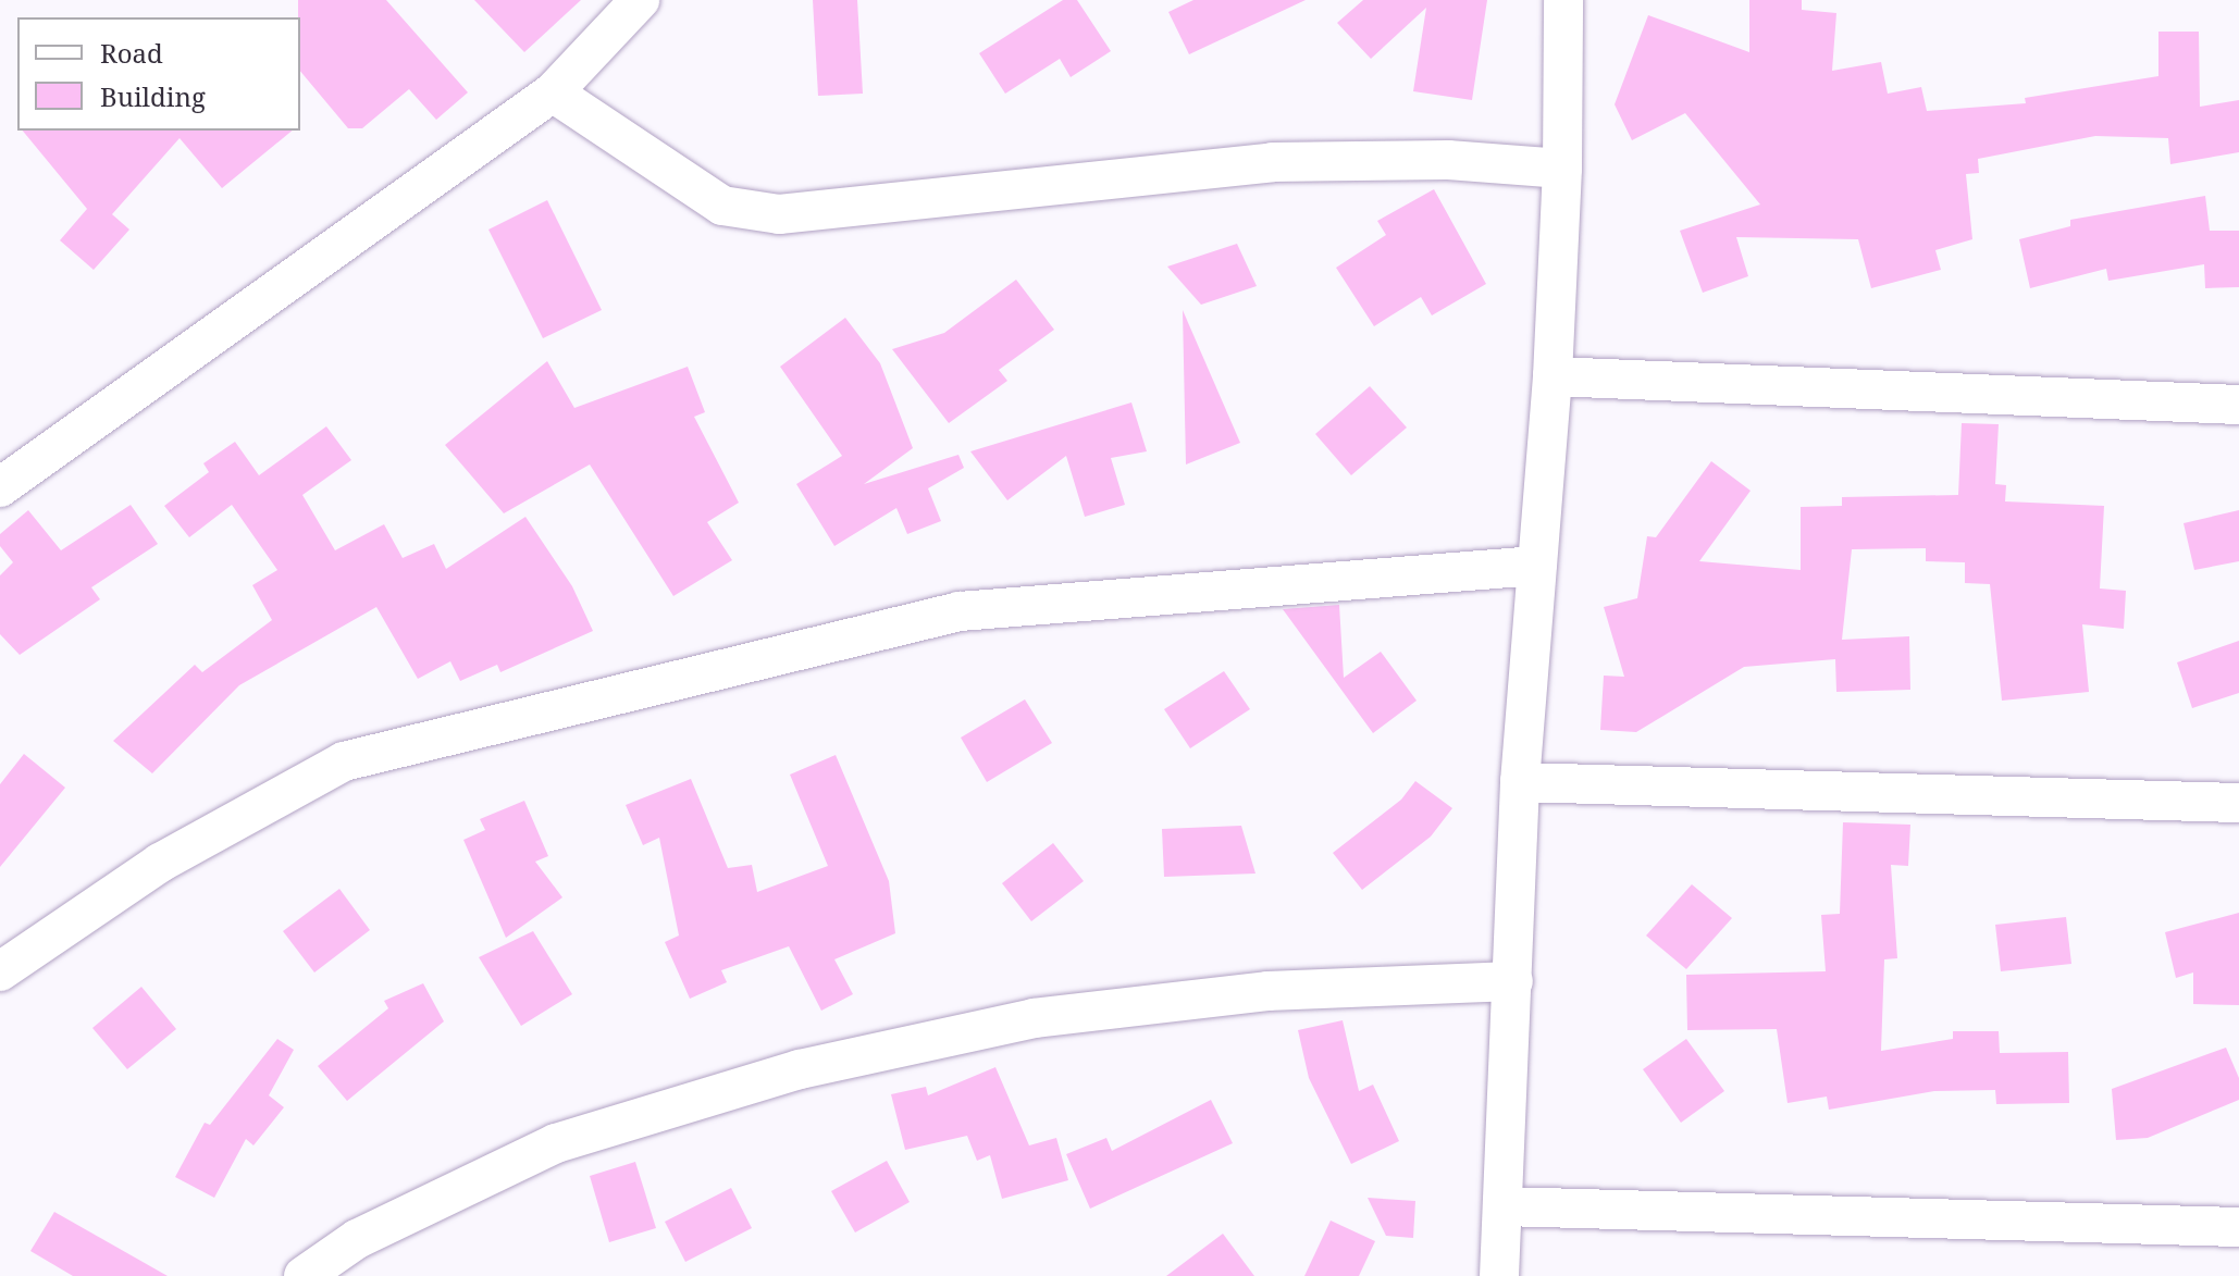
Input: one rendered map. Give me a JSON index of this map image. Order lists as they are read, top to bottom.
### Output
{
  "legend": ["Road", "Building"]
}
